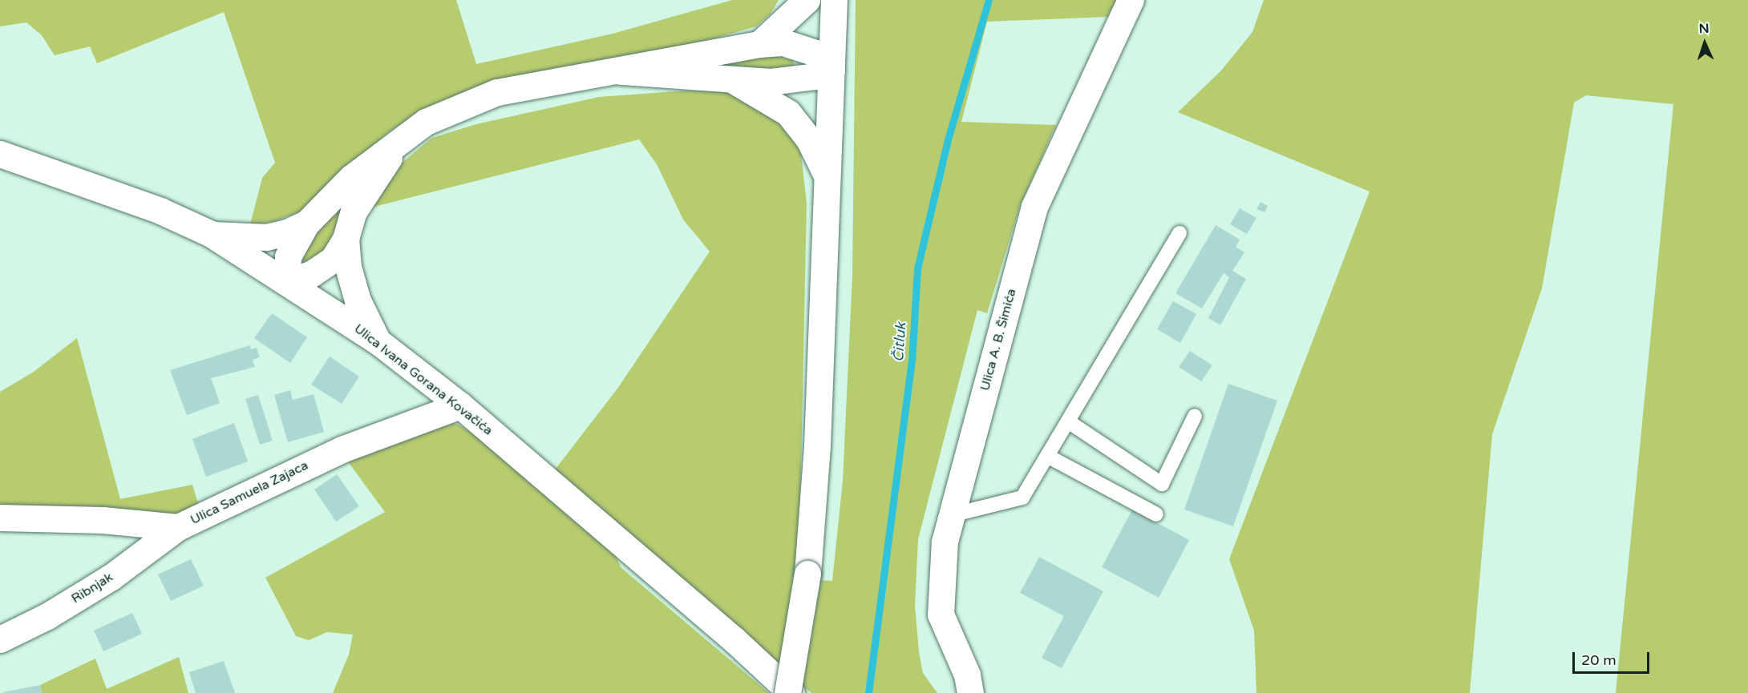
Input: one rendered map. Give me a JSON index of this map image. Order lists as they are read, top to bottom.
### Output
{
  "streets": {
    "main road": [
      "Ulica A. B. Šimića",
      "Ulica Ivana Gorana Kovačića",
      "Ulica Samuela Zajaca",
      "Ribnjak"
    ]
  },
  "crossings": [
    ["Ulica Ivana Gorana Kovačića", "Ulica Samuela Zajaca"],
    ["Ulica Samuela Zajaca", "Ribnjak"]
  ],
  "water": ["Čitluk"],
  "scale_bar": "20 m",
  "north": "top"
}
